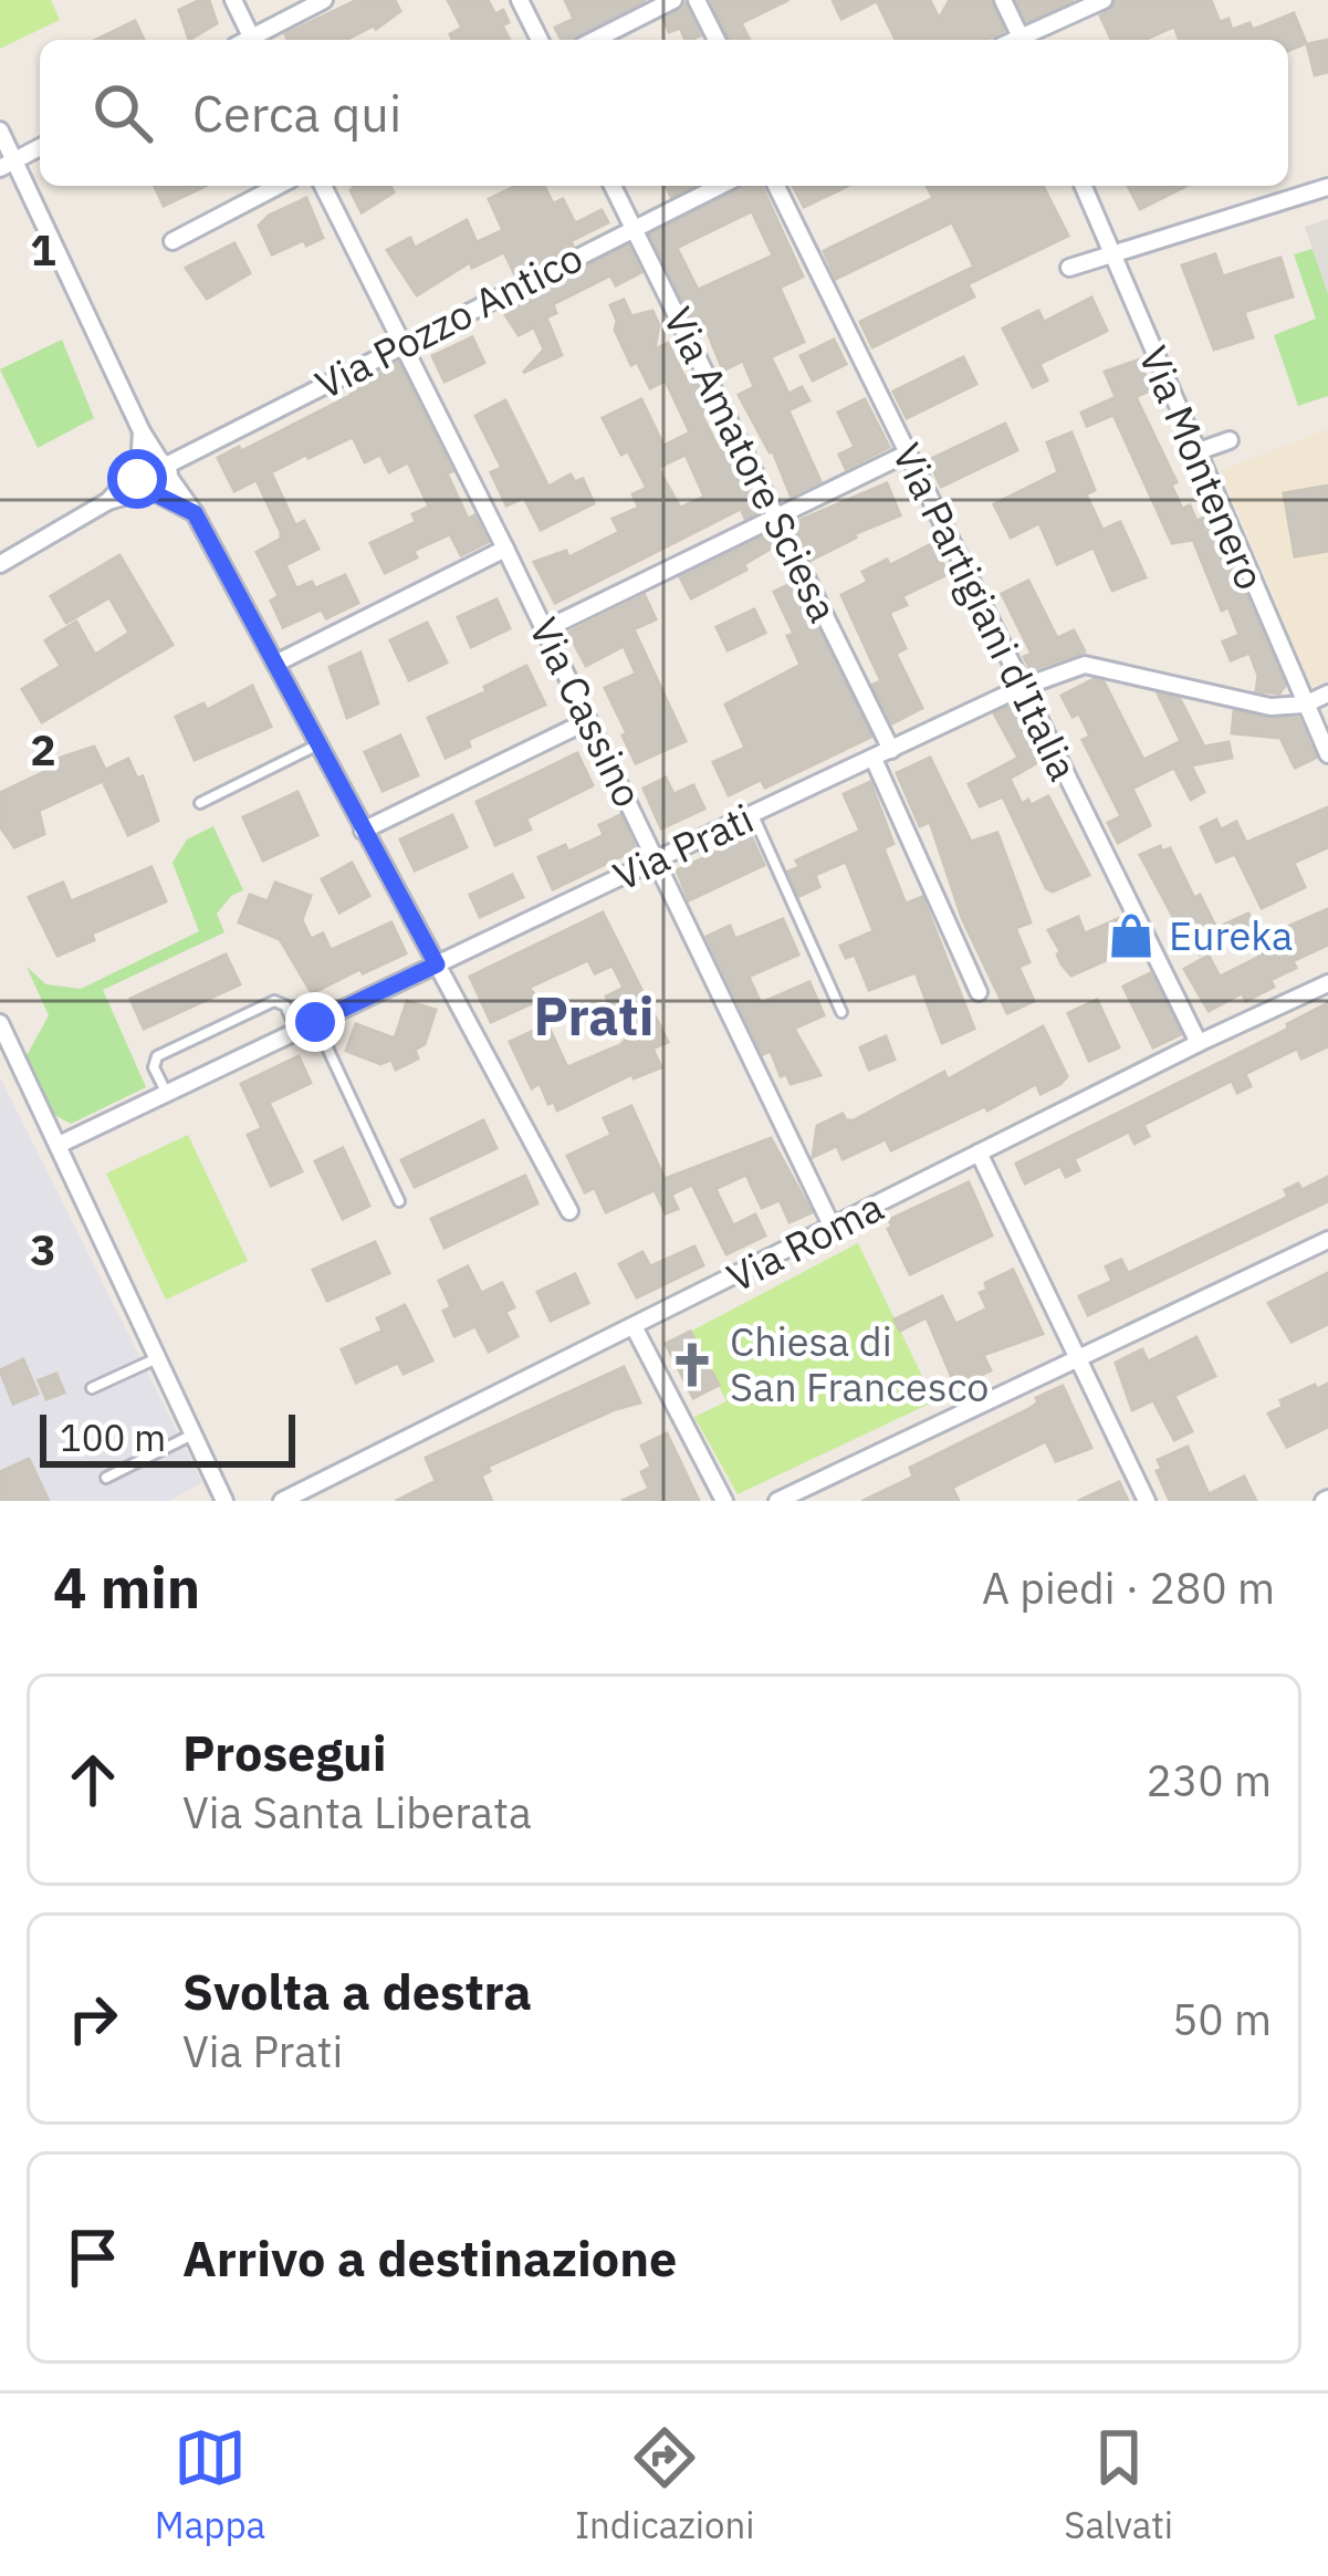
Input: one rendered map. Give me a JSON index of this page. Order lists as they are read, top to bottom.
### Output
{
  "streets": {
    "street": [
      "Via Pozzo Antico",
      "Via Amatore Sciesa",
      "Via Montenero",
      "Via Partigiani d'Italia",
      "Via Cassino",
      "Via Prati",
      "Via Roma"
    ]
  },
  "crossings": [
    ["Via Pozzo Antico", "Via Amatore Sciesa"],
    ["Via Pozzo Antico", "Via Cassino"],
    ["Via Amatore Sciesa", "Via Prati"],
    ["Via Montenero", "Via Prati"],
    ["Via Partigiani d'Italia", "Via Prati"],
    ["Via Partigiani d'Italia", "Via Roma"],
    ["Via Cassino", "Via Prati"],
    ["Via Cassino", "Via Roma"]
  ],
  "districts": ["Prati"],
  "places": {
    "shop": ["Eureka"],
    "church": ["Chiesa di San Francesco"]
  },
  "scale_bar": "100 m",
  "page": {
    "search": "Cerca qui",
    "scale": "100 m",
    "heading": ["4 min", "A piedi · 280 m"],
    "list": [
      ["Prosegui", "Via Santa Liberata", "230 m"],
      ["Svolta a destra", "Via Prati", "50 m"],
      "Arrivo a destinazione"
    ],
    "nav": ["Mappa", "Indicazioni", "Salvati"]
  },
  "grid": {
    "rows": ["1", "2", "3"]
  }
}
